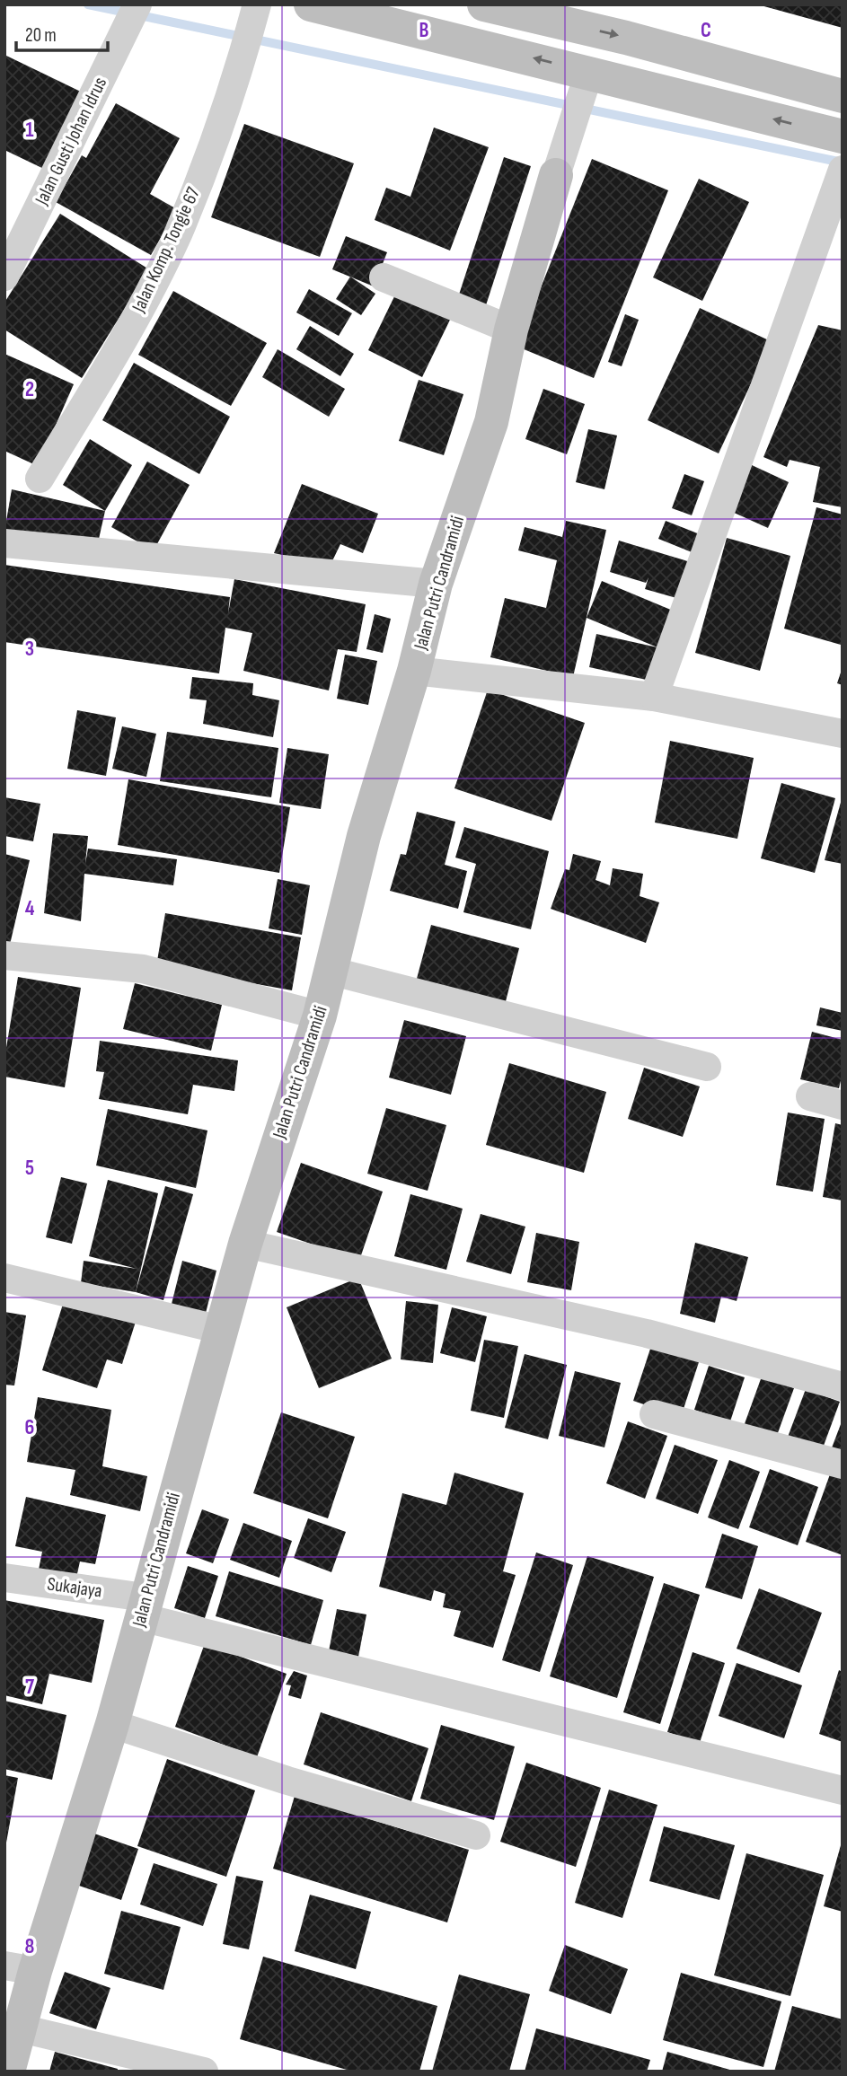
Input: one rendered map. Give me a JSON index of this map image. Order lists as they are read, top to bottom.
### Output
{
  "streets": {
    "street": [
      "Jalan Gusti Johan Idrus",
      "Jalan Komp. Tongie 67",
      "Jalan Putri Candramidi",
      "Sukajaya"
    ]
  },
  "crossings": [
    ["Jalan Putri Candramidi", "Sukajaya"]
  ],
  "scale_bar": "20 m",
  "grid": {
    "columns": ["B", "C"],
    "rows": [
      "1",
      "2",
      "3",
      "4",
      "5",
      "6",
      "7",
      "8"
    ]
  }
}
